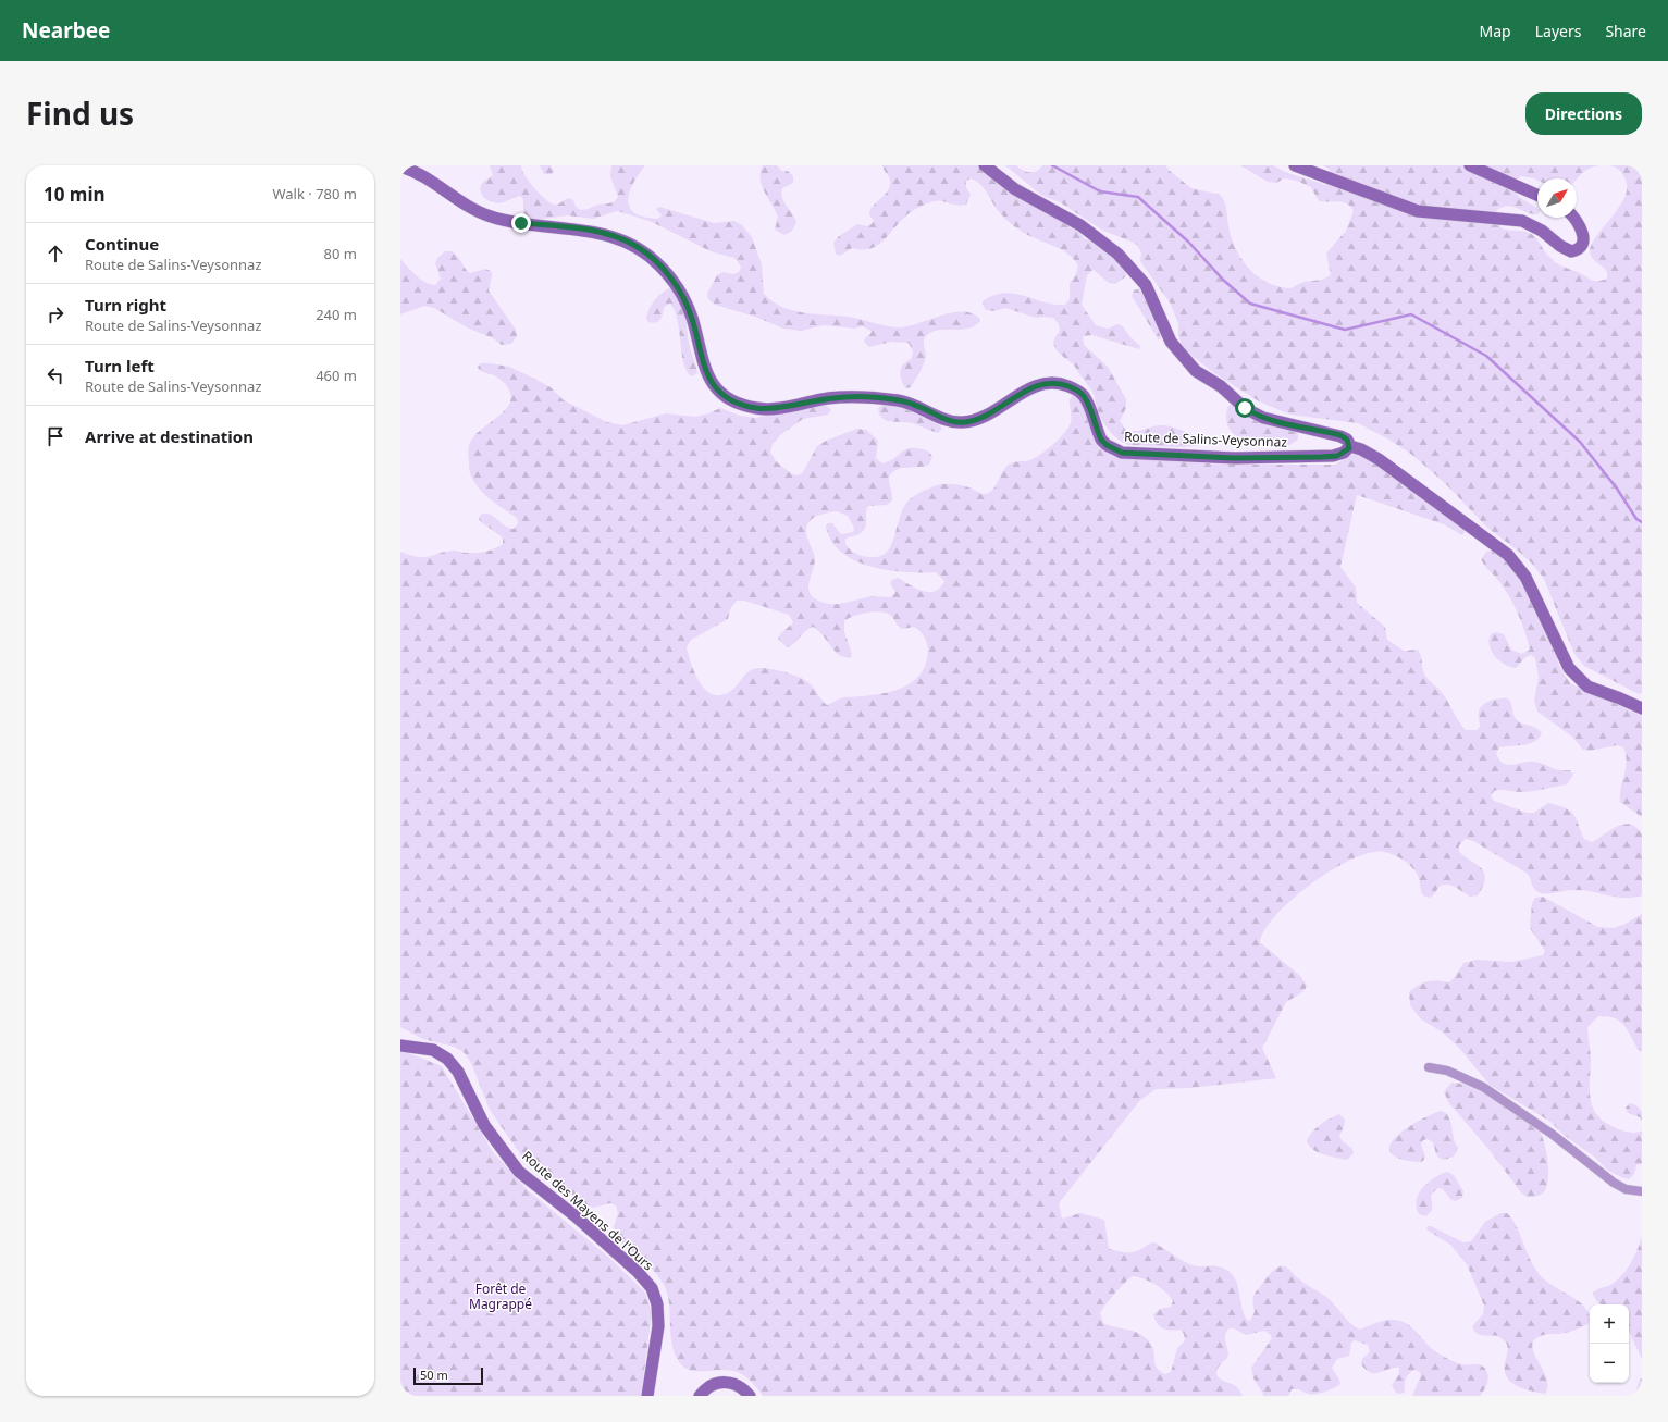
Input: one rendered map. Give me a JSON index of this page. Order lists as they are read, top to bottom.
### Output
{
  "streets": {
    "street": ["Route de Salins-Veysonnaz", "Route des Mayens de l'Ours"]
  },
  "parks": ["Forêt de Magrappé"],
  "scale_bar": "50 m",
  "north": "top right",
  "page": {
    "header": "Nearbee",
    "nav": ["Map", "Layers", "Share"],
    "title": "Find us",
    "buttons": "Directions",
    "heading": ["10 min", "Walk · 780 m"],
    "list": [
      ["Continue", "Route de Salins-Veysonnaz", "80 m"],
      ["Turn right", "Route de Salins-Veysonnaz", "240 m"],
      ["Turn left", "Route de Salins-Veysonnaz", "460 m"],
      "Arrive at destination"
    ],
    "map_buttons": ["+", "−"],
    "scale": "50 m"
  }
}
